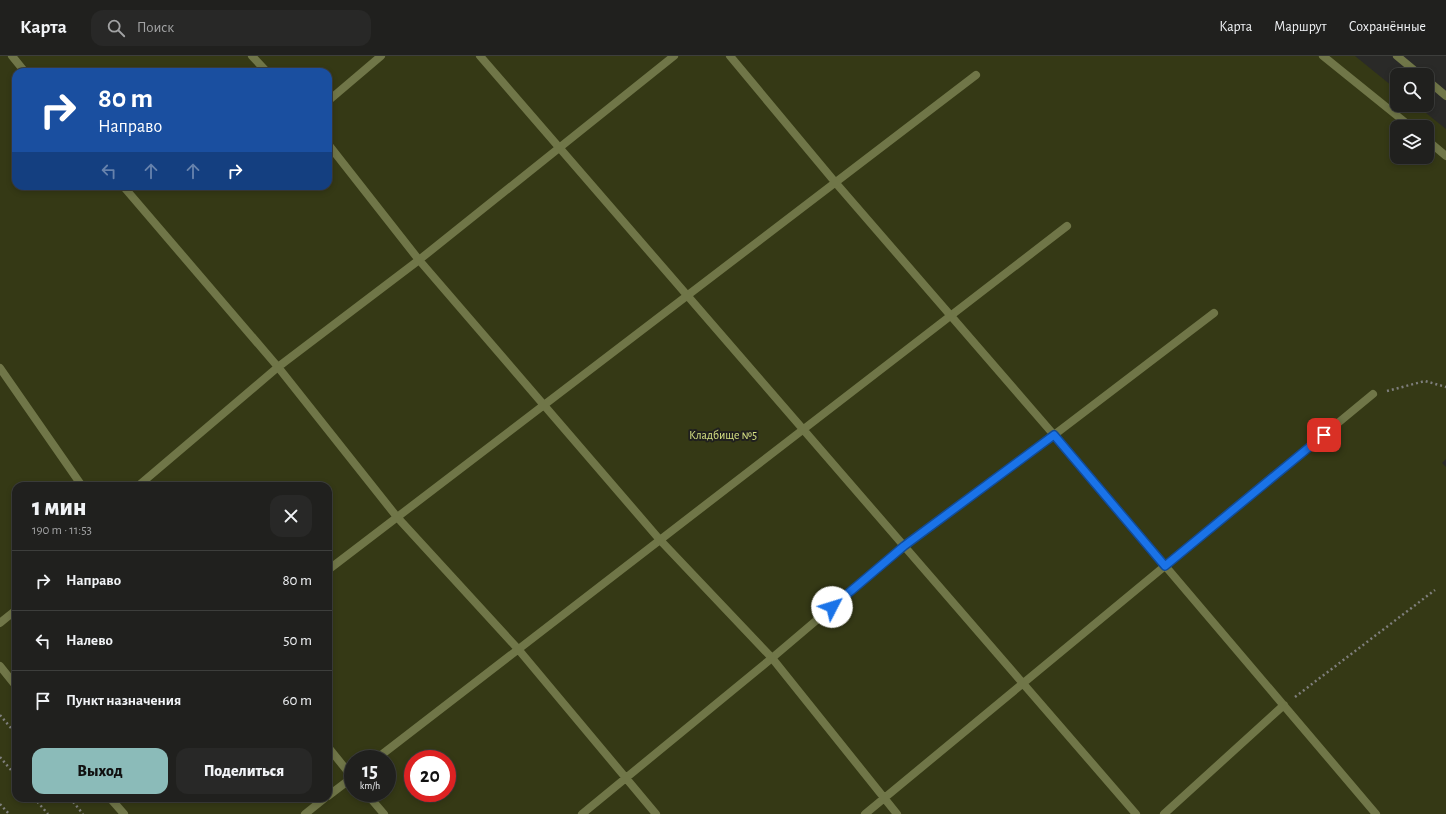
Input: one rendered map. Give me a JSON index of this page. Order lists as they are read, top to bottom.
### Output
{
  "parks": ["Кладбище №5"],
  "page": {
    "header": "Карта",
    "search": "Поиск",
    "nav": ["Карта", "Маршрут", "Сохранённые"],
    "turn": ["80 m", "Направо"],
    "heading": ["1 мин", "190 m · 11:53"],
    "list": [
      {
        "name": "Направо",
        "value": "80 m"
      },
      {
        "name": "Налево",
        "value": "50 m"
      },
      {
        "name": "Пункт назначения",
        "value": "60 m"
      }
    ],
    "buttons": ["Выход", "Поделиться"],
    "speed": "15 km/h",
    "limit": "20"
  }
}
